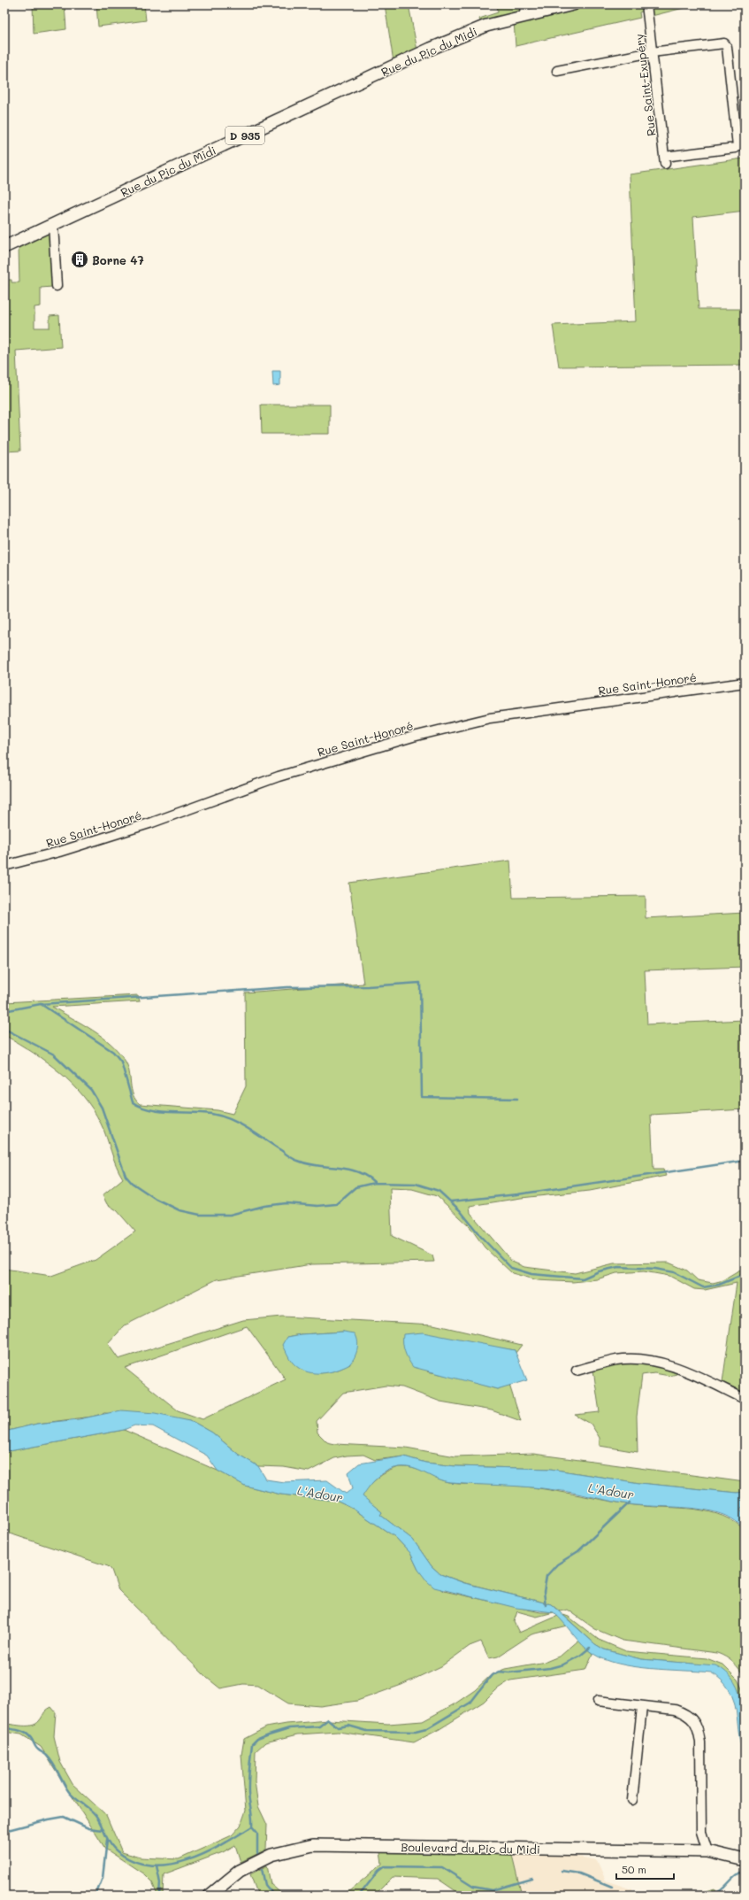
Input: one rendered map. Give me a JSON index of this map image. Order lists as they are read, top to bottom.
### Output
{
  "streets": {
    "main road": ["Rue du Pic du Midi", "D 935", "Boulevard du Pic du Midi"],
    "street": ["Rue Saint-Exupéry", "Rue Saint-Honoré"]
  },
  "crossings": [
    ["Rue du Pic du Midi", "D 935"]
  ],
  "water": ["L'Adour"],
  "places": {
    "building": ["Borne 47"]
  },
  "scale_bar": "50 m"
}
